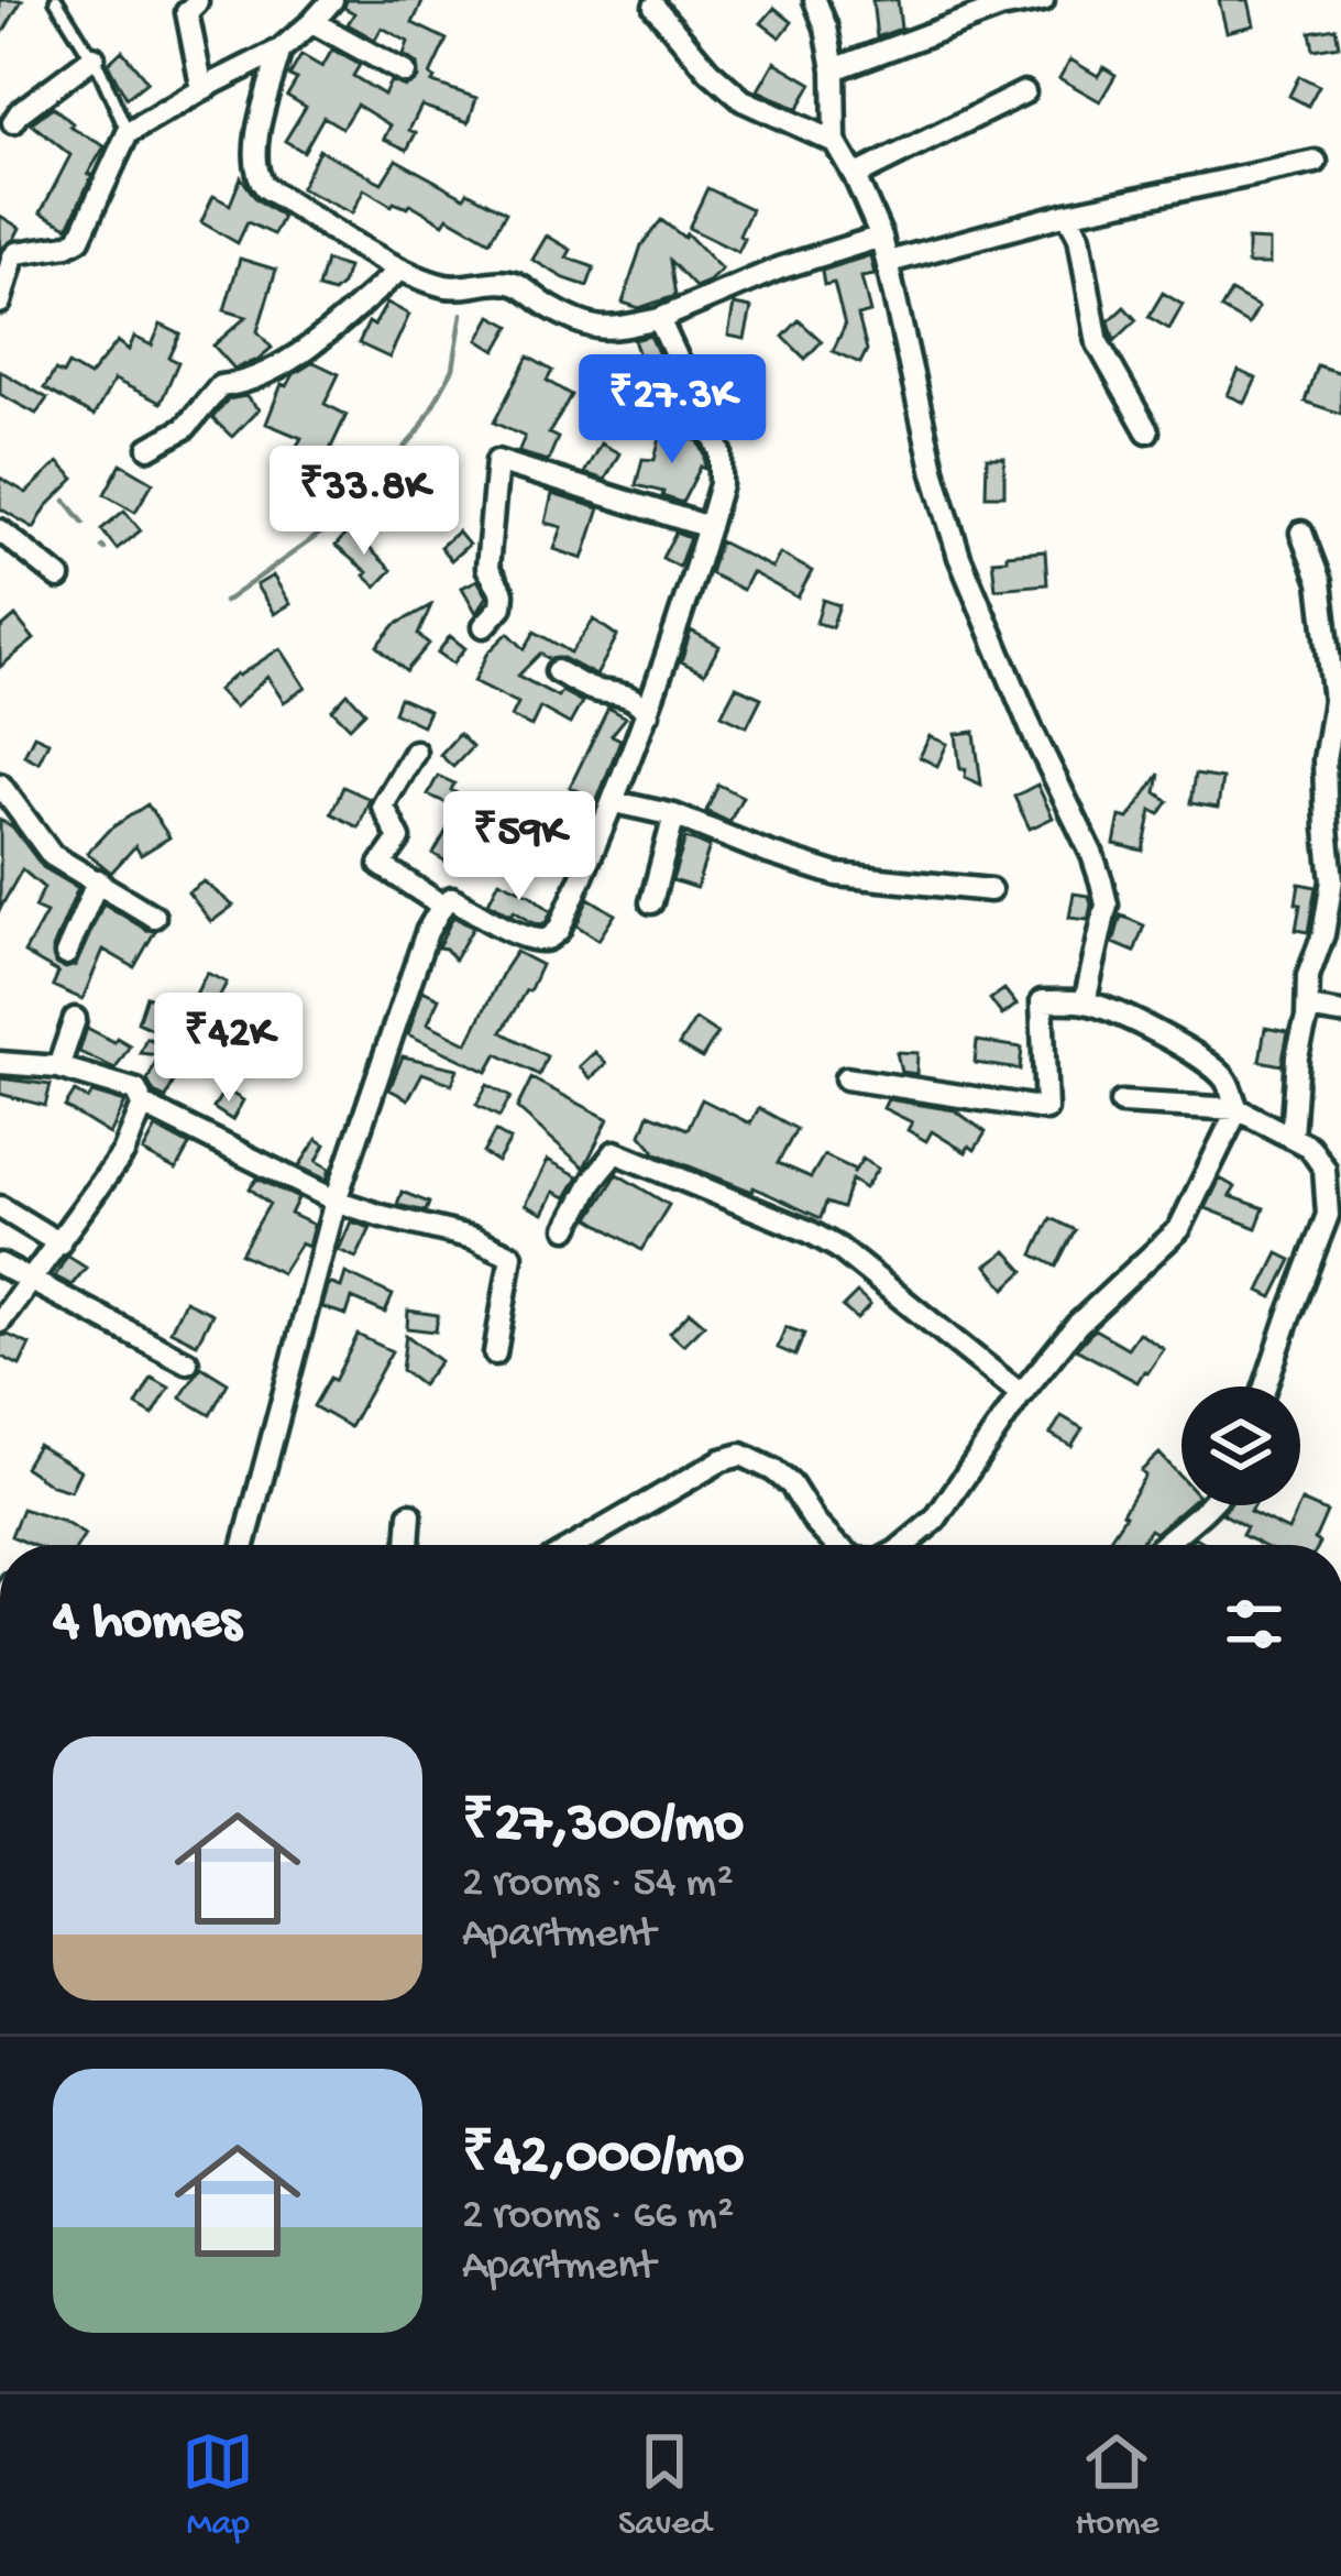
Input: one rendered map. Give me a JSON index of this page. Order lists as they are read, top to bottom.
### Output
{
  "page": {
    "price": [
      "₹27.3K",
      "₹33.8K",
      "₹59K",
      "₹42K"
    ],
    "heading": "4 homes",
    "list": [
      {
        "name": "₹27,300/mo",
        "note": "2 rooms · 54 m² · Apartment"
      },
      {
        "name": "₹42,000/mo",
        "note": "2 rooms · 66 m² · Apartment"
      }
    ],
    "tabs": ["Map", "Saved", "Home"]
  }
}
